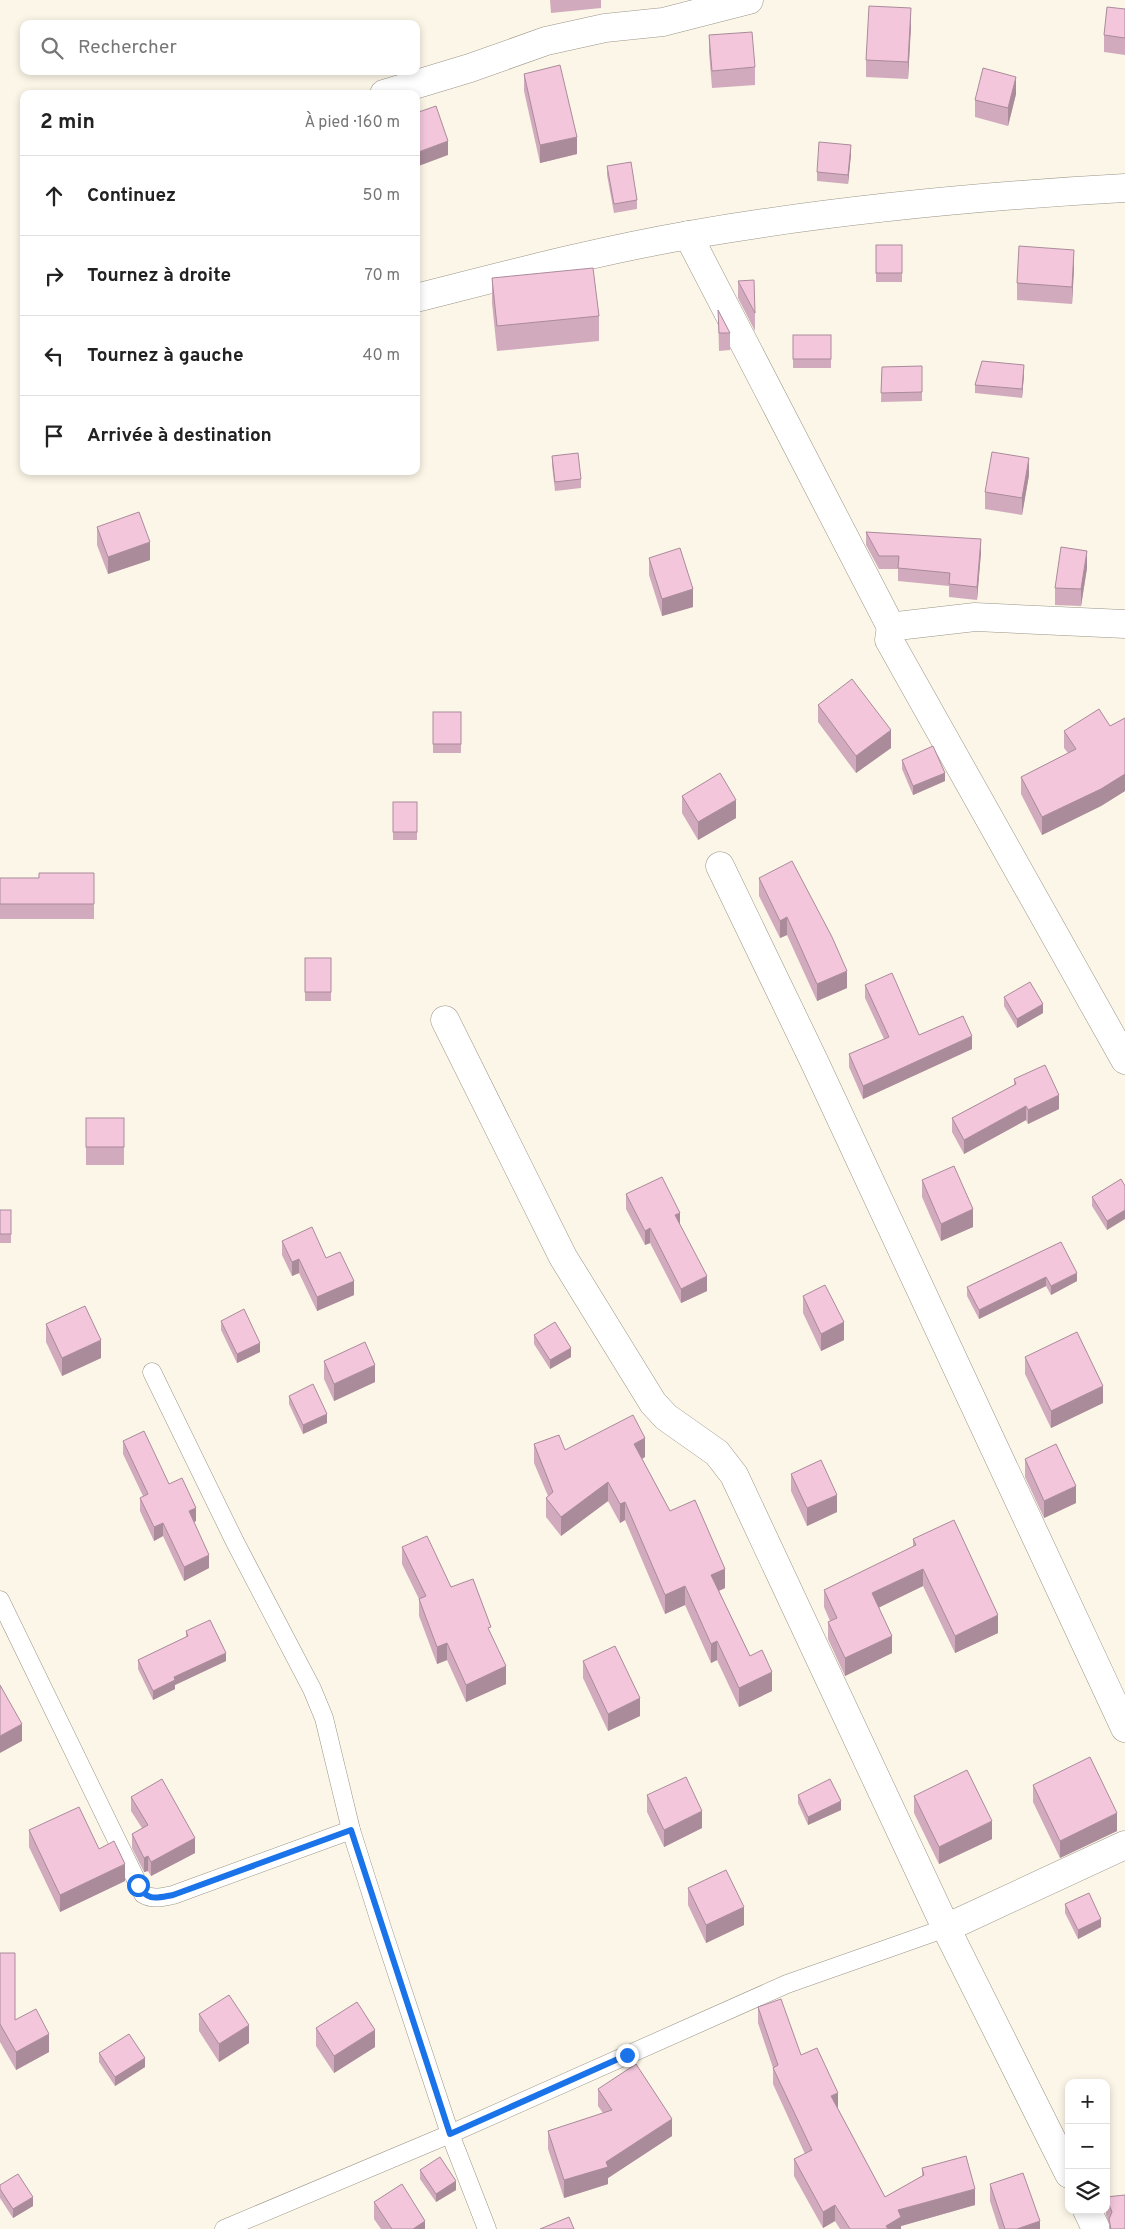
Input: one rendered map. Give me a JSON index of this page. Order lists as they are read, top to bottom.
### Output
{
  "page": {
    "search": "Rechercher",
    "heading": ["2 min", "À pied · 160 m"],
    "list": [
      ["Continuez", "50 m"],
      ["Tournez à droite", "70 m"],
      ["Tournez à gauche", "40 m"],
      "Arrivée à destination"
    ],
    "map_buttons": ["+", "−"]
  }
}
